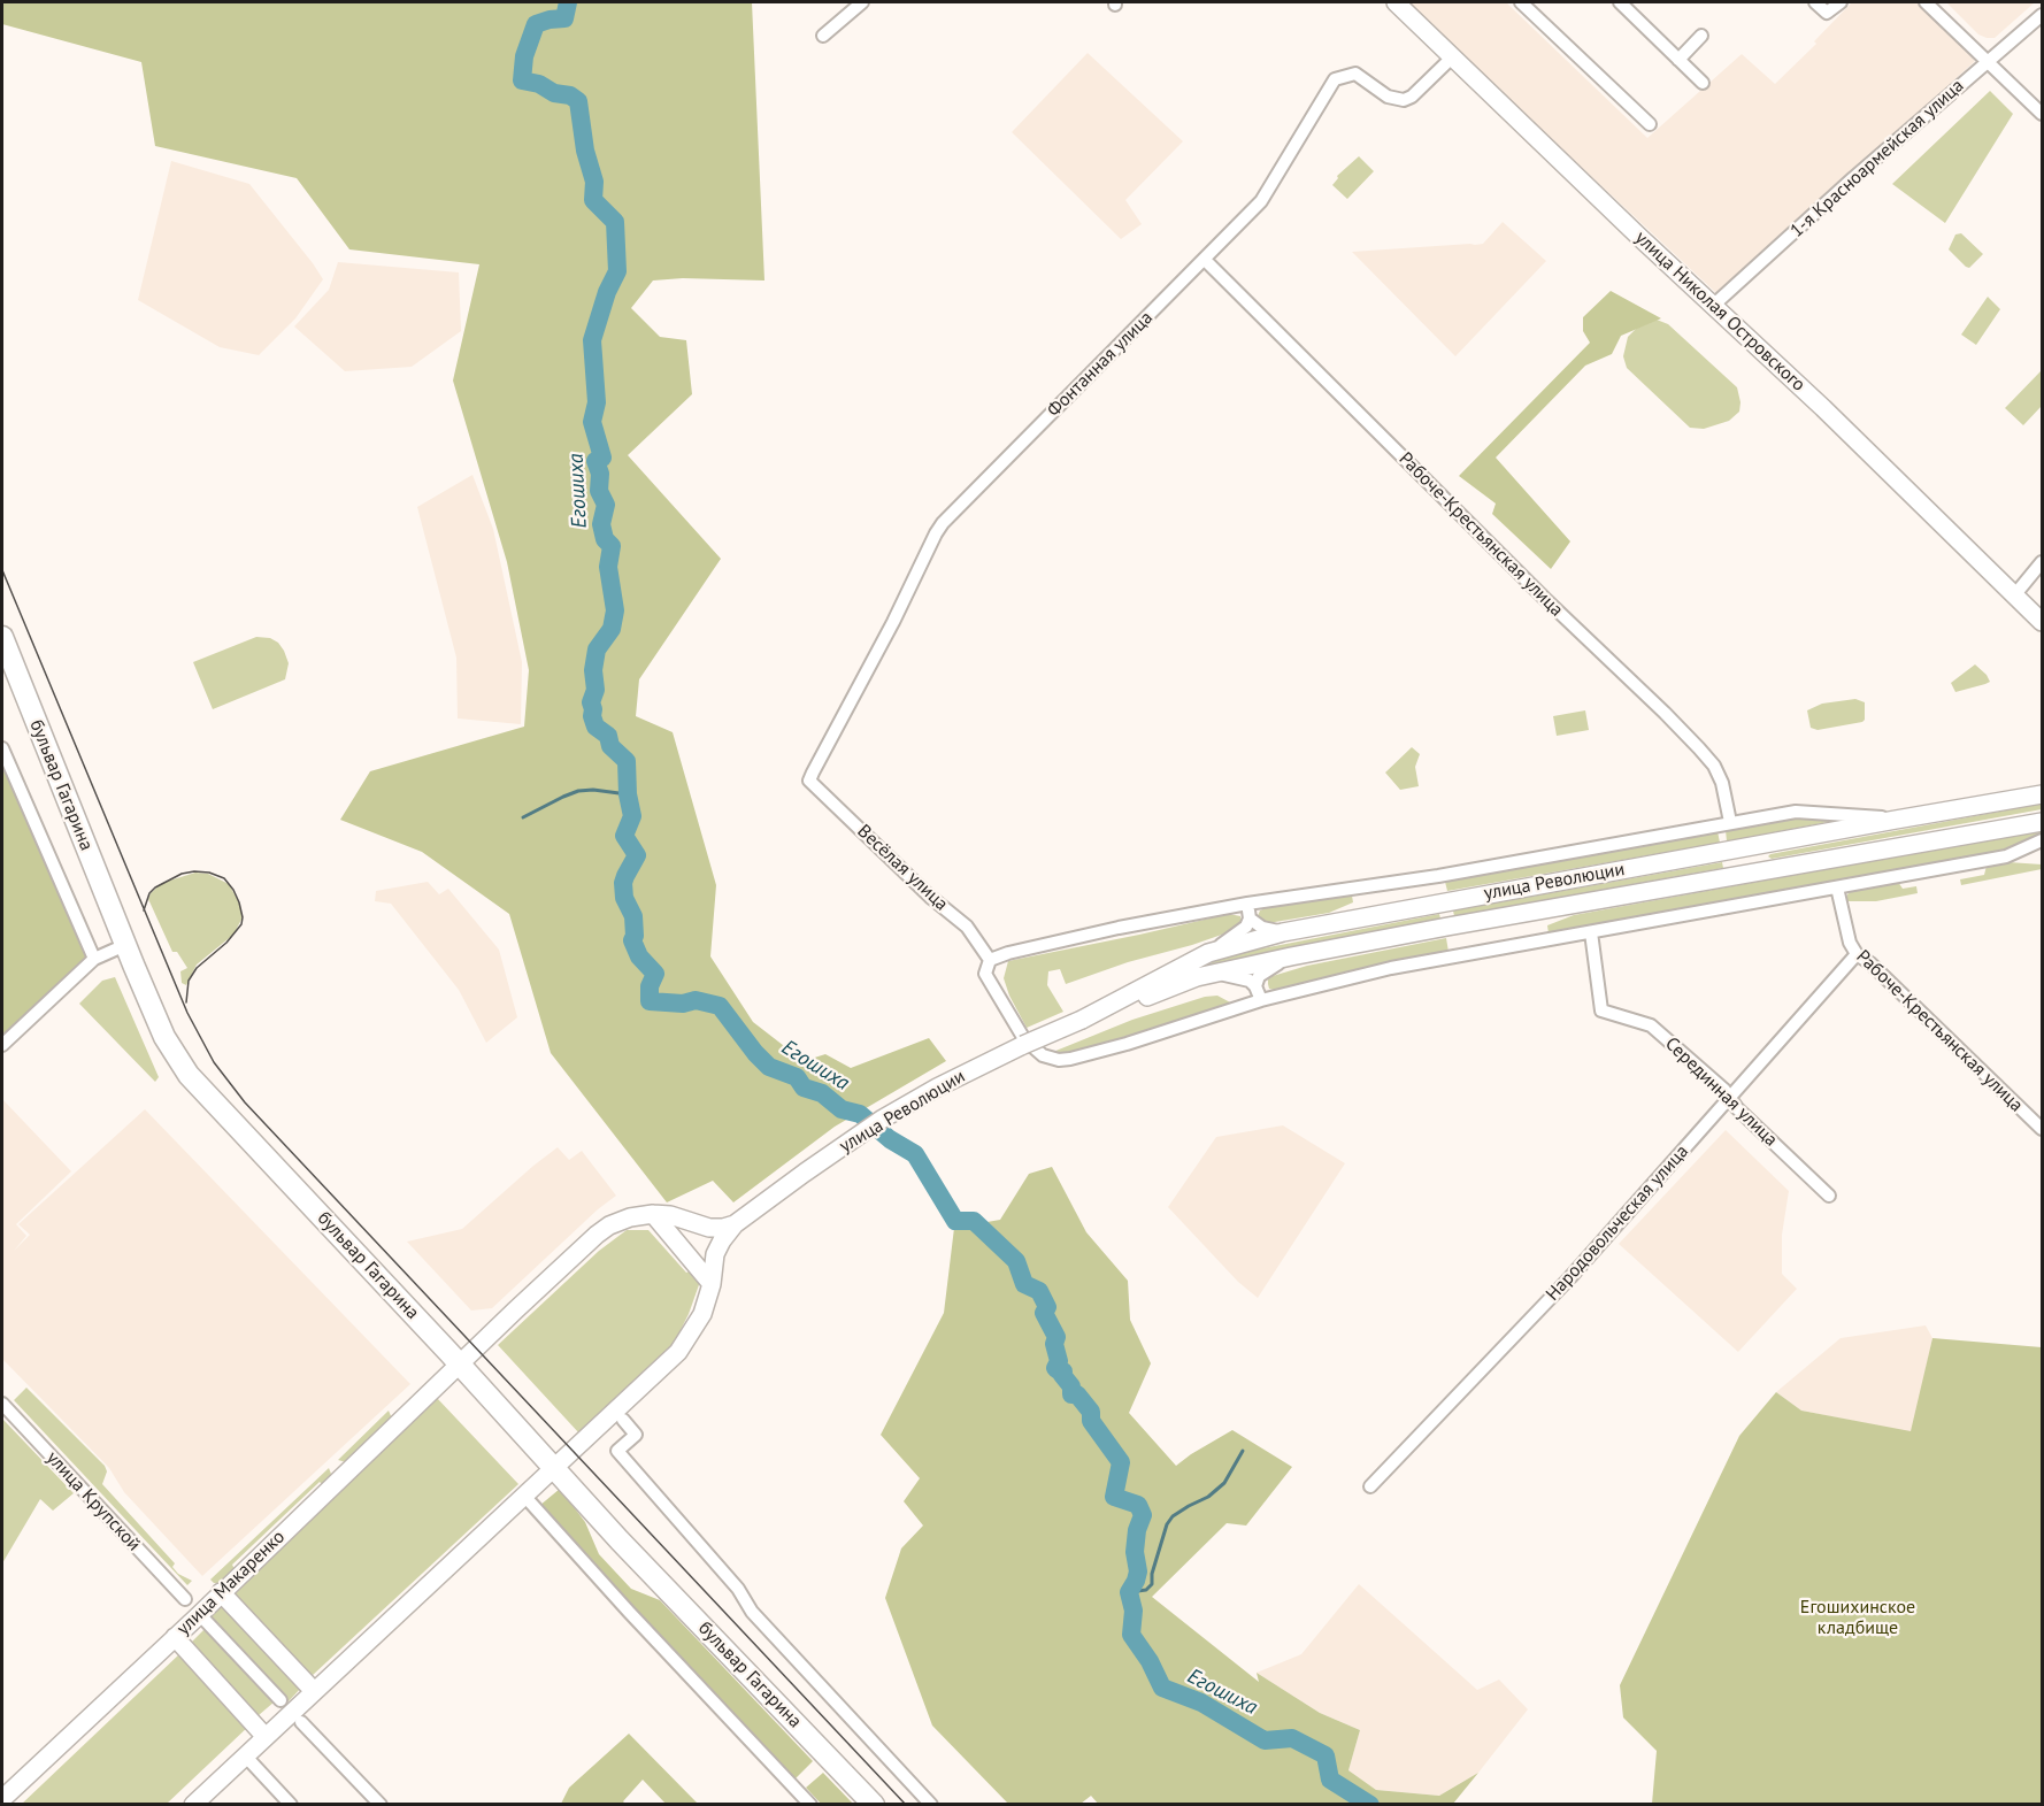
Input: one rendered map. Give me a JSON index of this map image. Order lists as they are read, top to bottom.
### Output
{
  "streets": {
    "main road": [
      "улица Николая Островского",
      "бульвар Гагарина",
      "улица Революции",
      "улица Макаренко"
    ],
    "street": [
      "1-я Красноармейская улица",
      "Фонтанная улица",
      "Рабоче-Крестьянская улица",
      "Весёлая улица",
      "Серединная улица",
      "Народовольческая улица",
      "улица Крупской"
    ]
  },
  "crossings": [
    ["1-я Красноармейская улица", "улица Николая Островского"],
    ["улица Николая Островского", "Фонтанная улица"],
    ["Фонтанная улица", "Рабоче-Крестьянская улица"],
    ["Фонтанная улица", "Весёлая улица"],
    ["Рабоче-Крестьянская улица", "улица Революции"],
    ["Рабоче-Крестьянская улица", "Народовольческая улица"],
    ["бульвар Гагарина", "улица Революции"],
    ["бульвар Гагарина", "улица Макаренко"],
    ["Весёлая улица", "улица Революции"],
    ["Серединная улица", "Народовольческая улица"]
  ],
  "water": ["Егошиха"],
  "parks": ["Егошихинское кладбище"]
}
